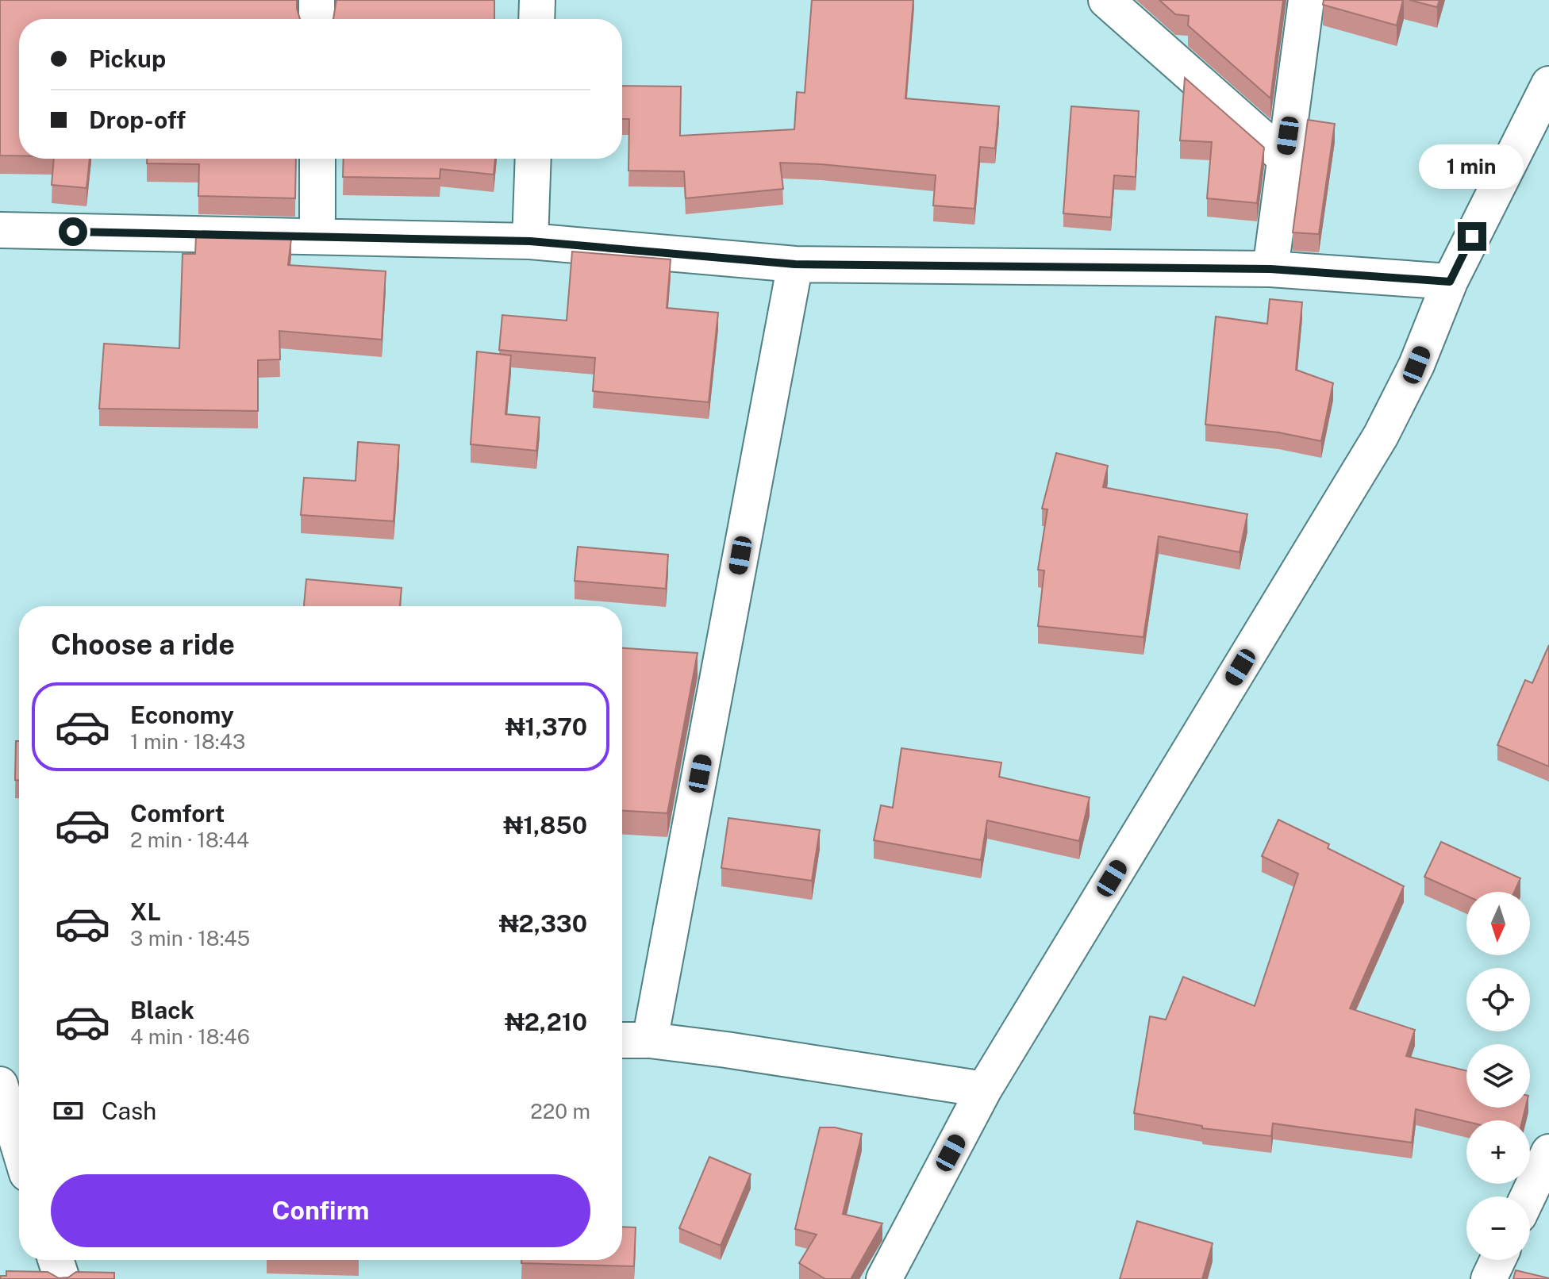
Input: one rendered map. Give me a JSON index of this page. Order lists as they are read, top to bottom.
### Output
{
  "north": "bottom",
  "page": {
    "banner": ["Pickup", "Drop-off"],
    "bubble": "1 min",
    "heading": "Choose a ride",
    "list": [
      {
        "name": "Economy",
        "note": "1 min · 18:43",
        "value": "₦1,370"
      },
      {
        "name": "Comfort",
        "note": "2 min · 18:44",
        "value": "₦1,850"
      },
      {
        "name": "XL",
        "note": "3 min · 18:45",
        "value": "₦2,330"
      },
      {
        "name": "Black",
        "note": "4 min · 18:46",
        "value": "₦2,210"
      }
    ],
    "map_buttons": ["+", "−"],
    "pay": ["Cash", "220 m"],
    "buttons": "Confirm"
  }
}
